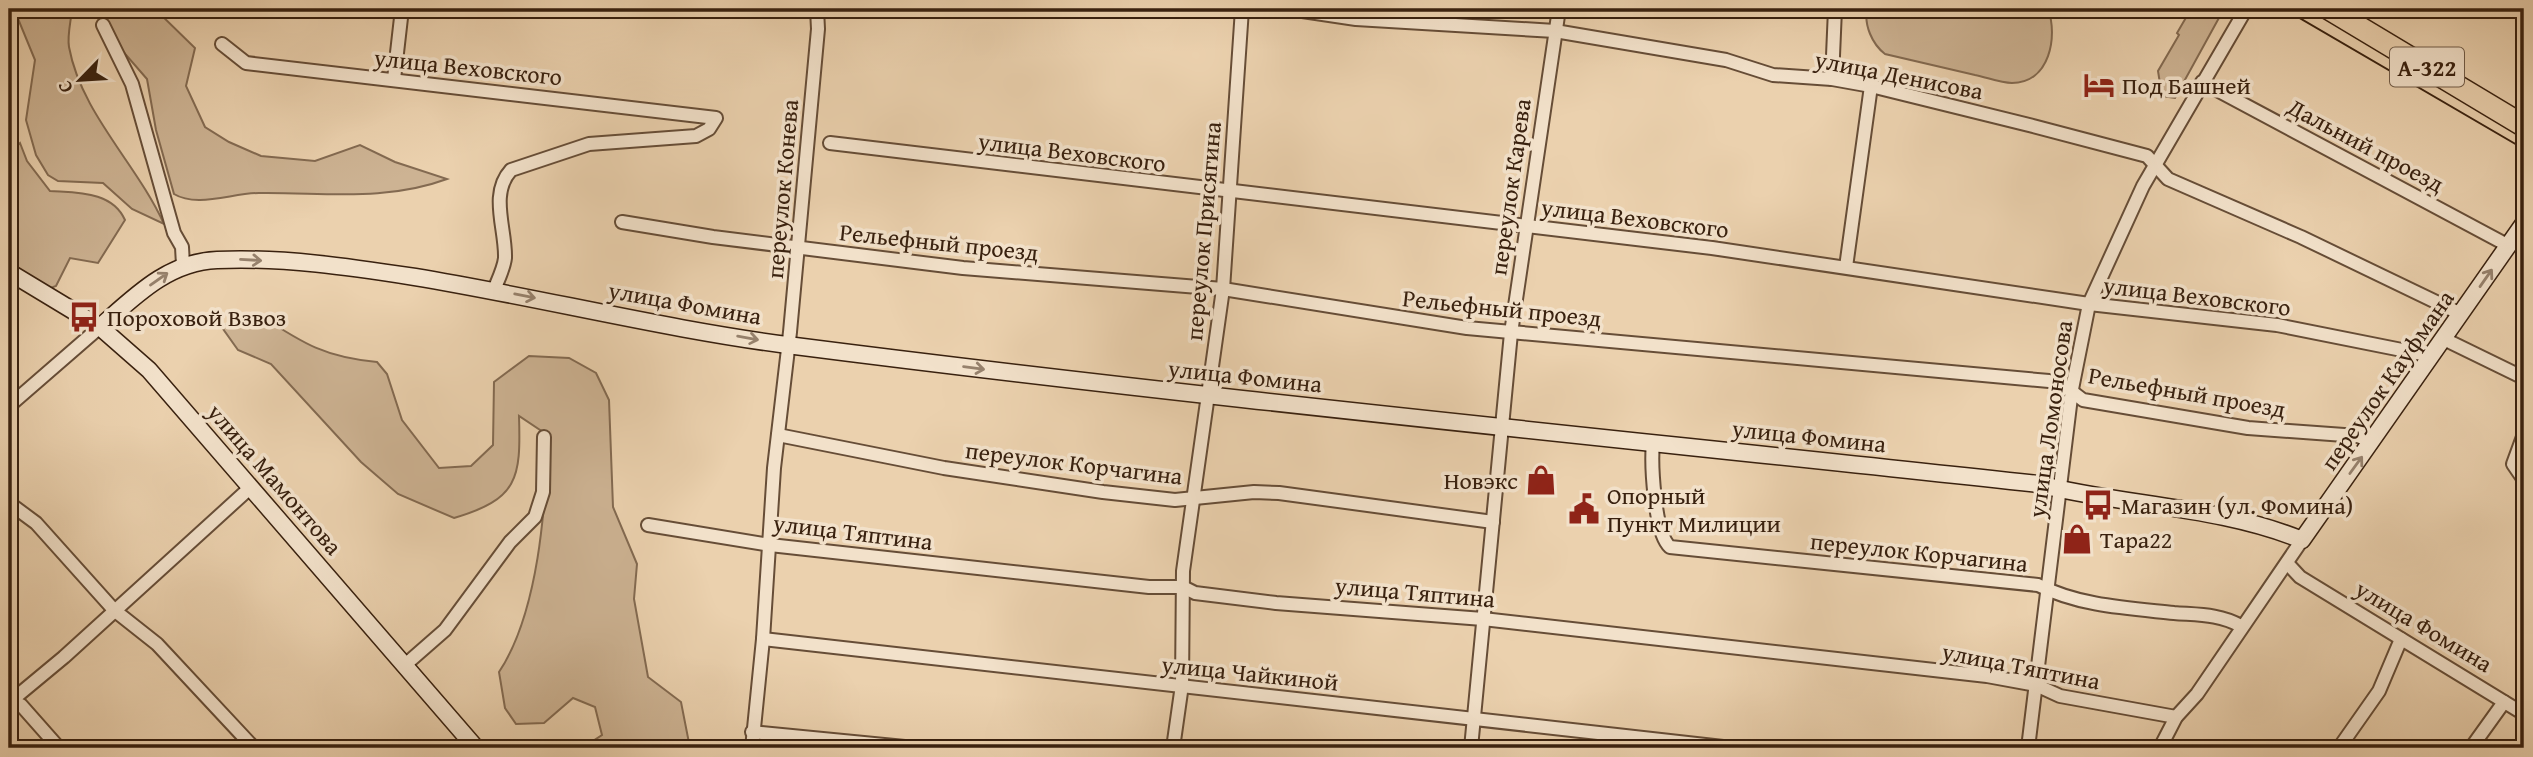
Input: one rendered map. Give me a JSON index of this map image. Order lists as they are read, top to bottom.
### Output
{
  "streets": {
    "highway": ["А-322"],
    "street": [
      "улица Веховского",
      "улица Денисова",
      "Дальний проезд",
      "переулок Карева",
      "переулок Конева",
      "переулок Присягина",
      "Рельефный проезд",
      "улица Фомина",
      "переулок Кауфмана",
      "улица Ломоносова",
      "переулок Корчагина",
      "улица Мамонтова",
      "улица Тяптина",
      "улица Чайкиной"
    ]
  },
  "crossings": [
    ["улица Веховского", "переулок Карева"],
    ["улица Веховского", "переулок Присягина"],
    ["улица Веховского", "улица Фомина"],
    ["улица Веховского", "переулок Кауфмана"],
    ["улица Веховского", "улица Ломоносова"],
    ["улица Денисова", "переулок Карева"],
    ["улица Денисова", "переулок Кауфмана"],
    ["улица Денисова", "улица Ломоносова"],
    ["Дальний проезд", "переулок Кауфмана"],
    ["Дальний проезд", "улица Ломоносова"],
    ["переулок Карева", "Рельефный проезд"],
    ["переулок Карева", "улица Фомина"],
    ["переулок Карева", "переулок Корчагина"],
    ["переулок Карева", "улица Тяптина"],
    ["переулок Карева", "улица Чайкиной"],
    ["переулок Конева", "Рельефный проезд"],
    ["переулок Конева", "улица Фомина"],
    ["переулок Конева", "переулок Корчагина"],
    ["переулок Конева", "улица Тяптина"],
    ["переулок Конева", "улица Чайкиной"],
    ["переулок Присягина", "Рельефный проезд"],
    ["переулок Присягина", "улица Фомина"],
    ["переулок Присягина", "переулок Корчагина"],
    ["переулок Присягина", "улица Тяптина"],
    ["переулок Присягина", "улица Чайкиной"],
    ["Рельефный проезд", "переулок Кауфмана"],
    ["Рельефный проезд", "улица Ломоносова"],
    ["улица Фомина", "переулок Кауфмана"],
    ["улица Фомина", "улица Ломоносова"],
    ["улица Фомина", "переулок Корчагина"],
    ["переулок Кауфмана", "переулок Корчагина"],
    ["переулок Кауфмана", "улица Тяптина"],
    ["улица Ломоносова", "переулок Корчагина"],
    ["улица Ломоносова", "улица Тяптина"]
  ],
  "one_way": ["улица Фомина"],
  "places": {
    "hotel": ["Под Башней"],
    "bus stop": ["Пороховой Взвоз", "Магазин (ул. Фомина)"],
    "shop": ["Новэкс", "Тара22"],
    "public building": ["Опорный Пункт Милиции"]
  },
  "north": "bottom left"
}
